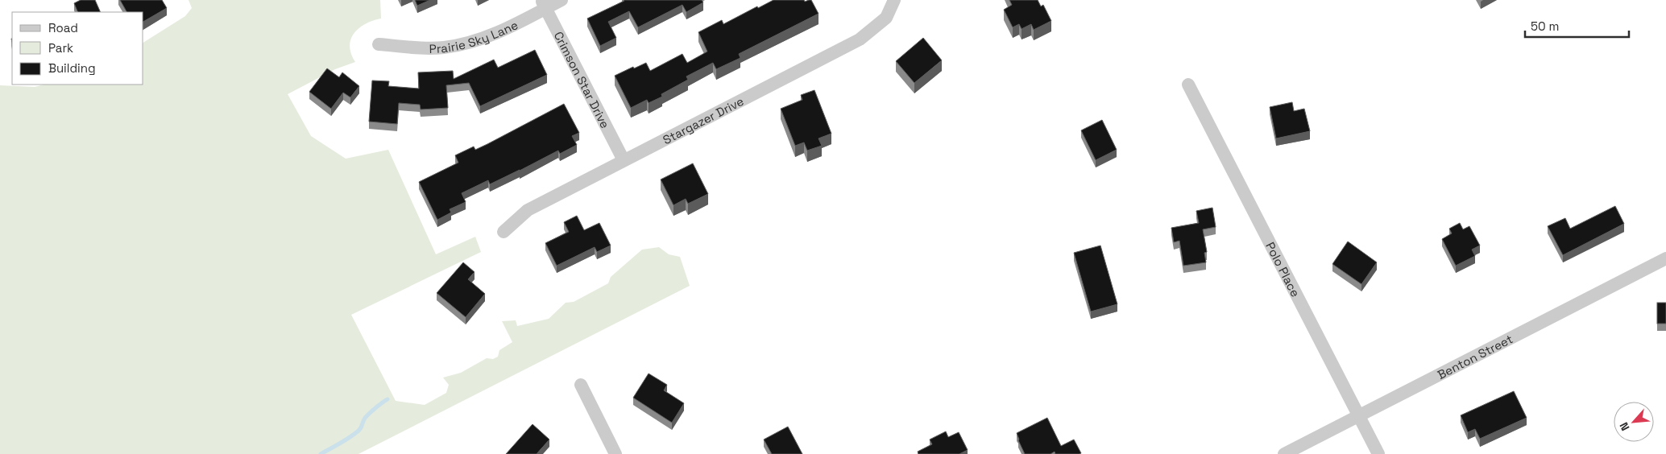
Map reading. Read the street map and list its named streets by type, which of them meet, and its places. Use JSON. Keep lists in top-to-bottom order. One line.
{"streets":{"street":["Prairie Sky Lane","Crimson Star Drive","Stargazer Drive","Polo Place","Benton Street"]},"crossings":[["Prairie Sky Lane","Crimson Star Drive"],["Crimson Star Drive","Stargazer Drive"],["Polo Place","Benton Street"]],"legend":["Road","Park","Building"],"scale_bar":"50 m","north":"bottom left"}
